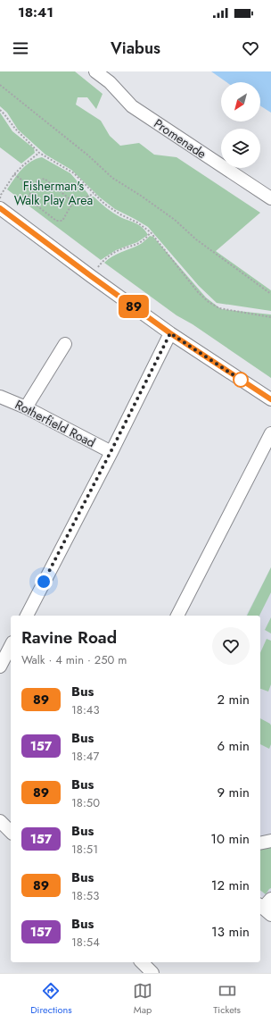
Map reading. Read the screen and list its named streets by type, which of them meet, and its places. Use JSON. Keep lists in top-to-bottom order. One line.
{"streets":{"street":["Promenade","Rotherfield Road"]},"parks":["Fisherman's Walk Play Area"],"lines":["bus line 89"],"north":"bottom left","page":{"status":"18:41","header":"Viabus","on_map":"89","heading":["Ravine Road","Walk · 4 min · 250 m"],"list":[{"mark":"89","name":"Bus","note":"18:43","value":"2 min"},{"mark":"157","name":"Bus","note":"18:47","value":"6 min"},{"mark":"89","name":"Bus","note":"18:50","value":"9 min"},{"mark":"157","name":"Bus","note":"18:51","value":"10 min"},{"mark":"89","name":"Bus","note":"18:53","value":"12 min"},{"mark":"157","name":"Bus","note":"18:54","value":"13 min"}],"tabs":["Directions","Map","Tickets"]}}
